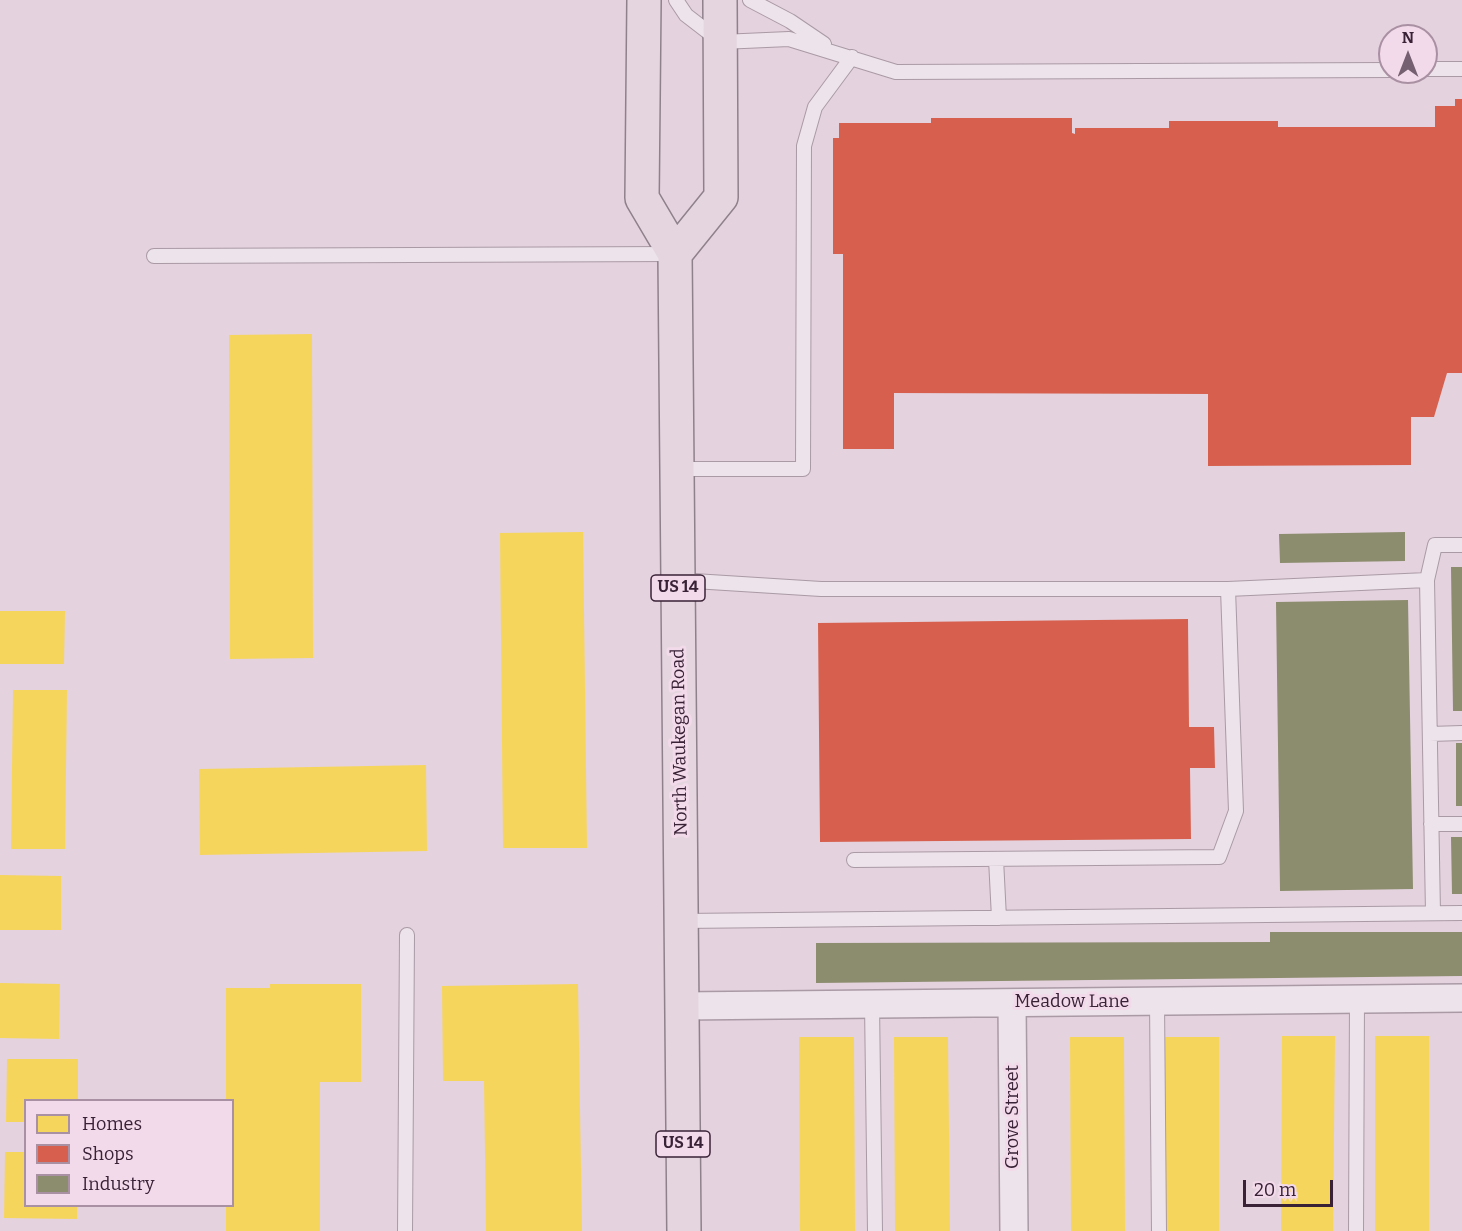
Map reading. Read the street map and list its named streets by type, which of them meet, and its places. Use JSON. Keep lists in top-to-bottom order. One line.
{"streets":{"main road":["US 14","North Waukegan Road"],"street":["Meadow Lane","Grove Street"]},"crossings":[["North Waukegan Road","Meadow Lane"],["Meadow Lane","Grove Street"]],"legend":["Homes","Shops","Industry"],"scale_bar":"20 m","north":"top"}
